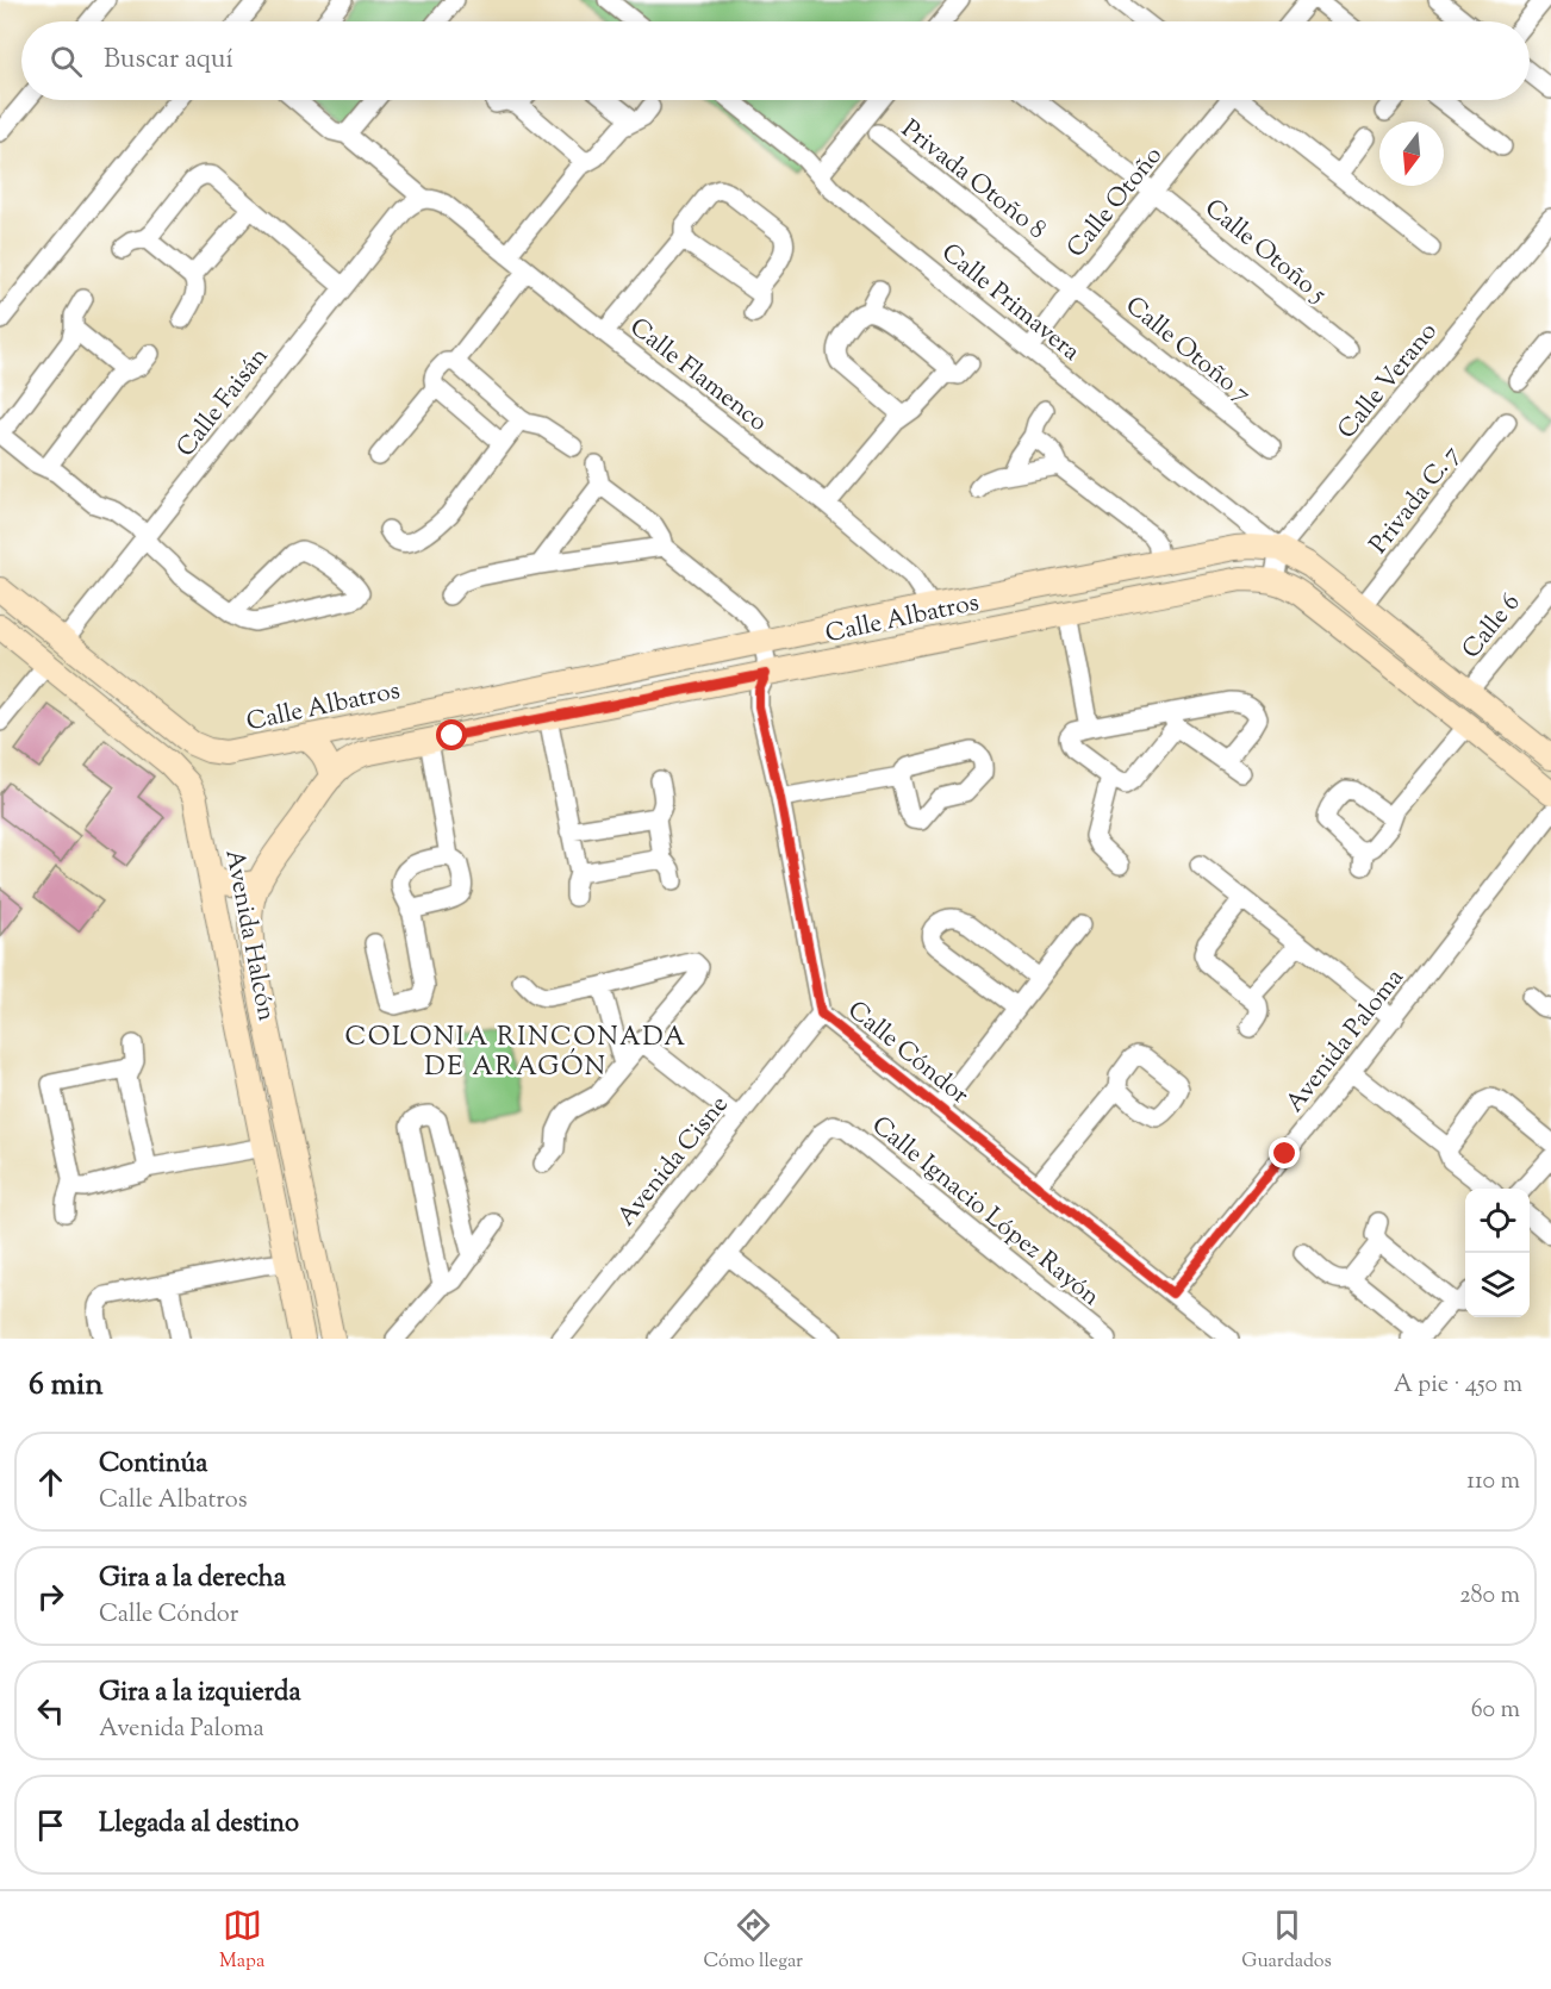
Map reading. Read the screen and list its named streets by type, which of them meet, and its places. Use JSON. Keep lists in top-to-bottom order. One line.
{"streets":{"street":["Privada Otoño 8","Calle Otoño","Calle Otoño 5","Calle Primavera","Calle Otoño 7","Calle Flamenco","Calle Verano","Calle Faisán","Privada C. 7","Calle Albatros","Calle 6","Avenida Halcón","Avenida Paloma","Calle Cóndor","Avenida Cisne","Calle Ignacio López Rayón"]},"crossings":[["Privada Otoño 8","Calle Otoño"],["Privada Otoño 8","Calle Otoño 7"],["Calle Otoño","Calle Otoño 5"],["Calle Otoño","Calle Primavera"],["Calle Otoño","Calle Otoño 7"],["Calle Primavera","Calle Verano"],["Calle Primavera","Calle Albatros"],["Calle Flamenco","Calle Faisán"],["Calle Flamenco","Calle Albatros"],["Calle Verano","Calle Albatros"],["Privada C. 7","Calle Albatros"],["Calle Albatros","Calle 6"],["Calle Albatros","Avenida Halcón"],["Calle Albatros","Calle Cóndor"],["Avenida Paloma","Calle Cóndor"],["Calle Cóndor","Avenida Cisne"]],"districts":["COLONIA RINCONADA DE ARAGÓN"],"north":"bottom","page":{"search":"Buscar aquí","heading":["6 min","A pie · 450 m"],"list":[["Continúa","Calle Albatros","110 m"],["Gira a la derecha","Calle Cóndor","280 m"],["Gira a la izquierda","Avenida Paloma","60 m"],"Llegada al destino"],"nav":["Mapa","Cómo llegar","Guardados"]}}
